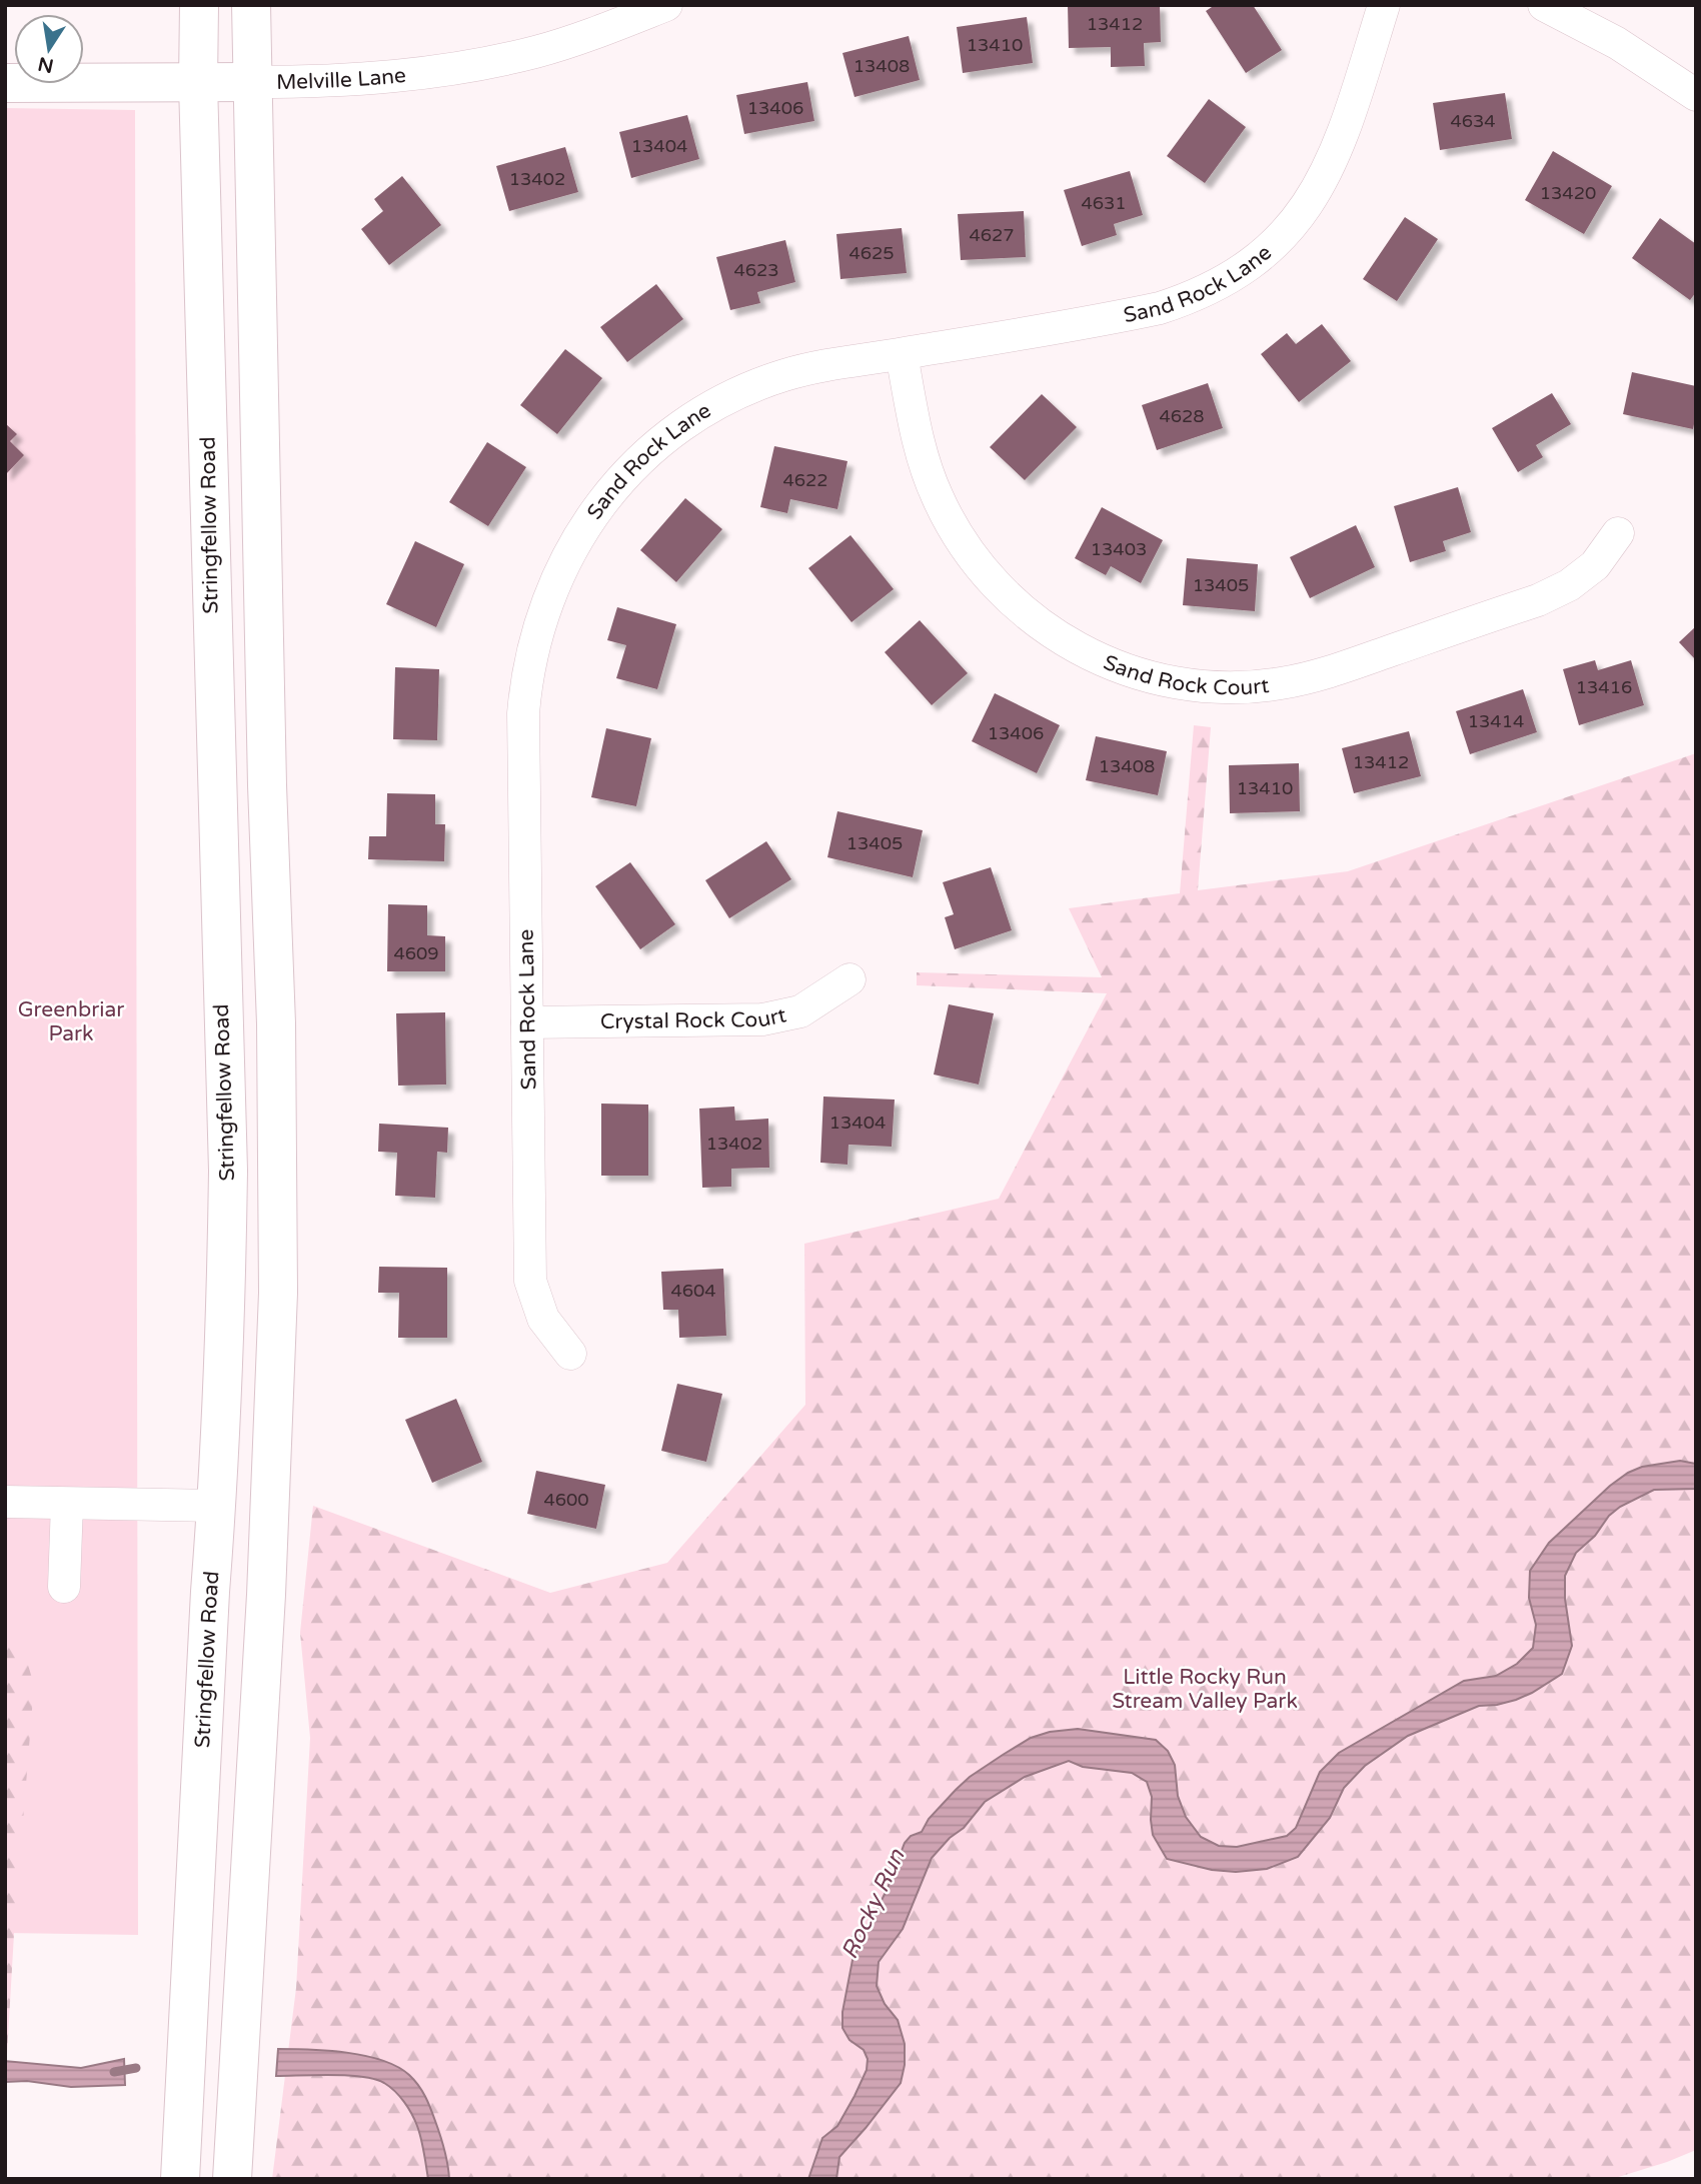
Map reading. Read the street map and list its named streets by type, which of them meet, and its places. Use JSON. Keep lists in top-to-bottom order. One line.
{"streets":{"main road":["Melville Lane","Stringfellow Road"],"street":["Sand Rock Lane","Sand Rock Court","Crystal Rock Court"]},"crossings":[["Melville Lane","Stringfellow Road"],["Sand Rock Lane","Sand Rock Court"],["Sand Rock Lane","Crystal Rock Court"]],"water":["Rocky Run"],"parks":["Greenbriar Park","Little Rocky Run Stream Valley Park"],"house_numbers":["13412","13410","13408","13406","4634","13404","13402","13420","4631","4627","4625","4623","4628","4622","13403","13405","13416","13414","13406","13412","13408","13410","13405","4609","13404","13402","4604","4600"],"north":"bottom"}
